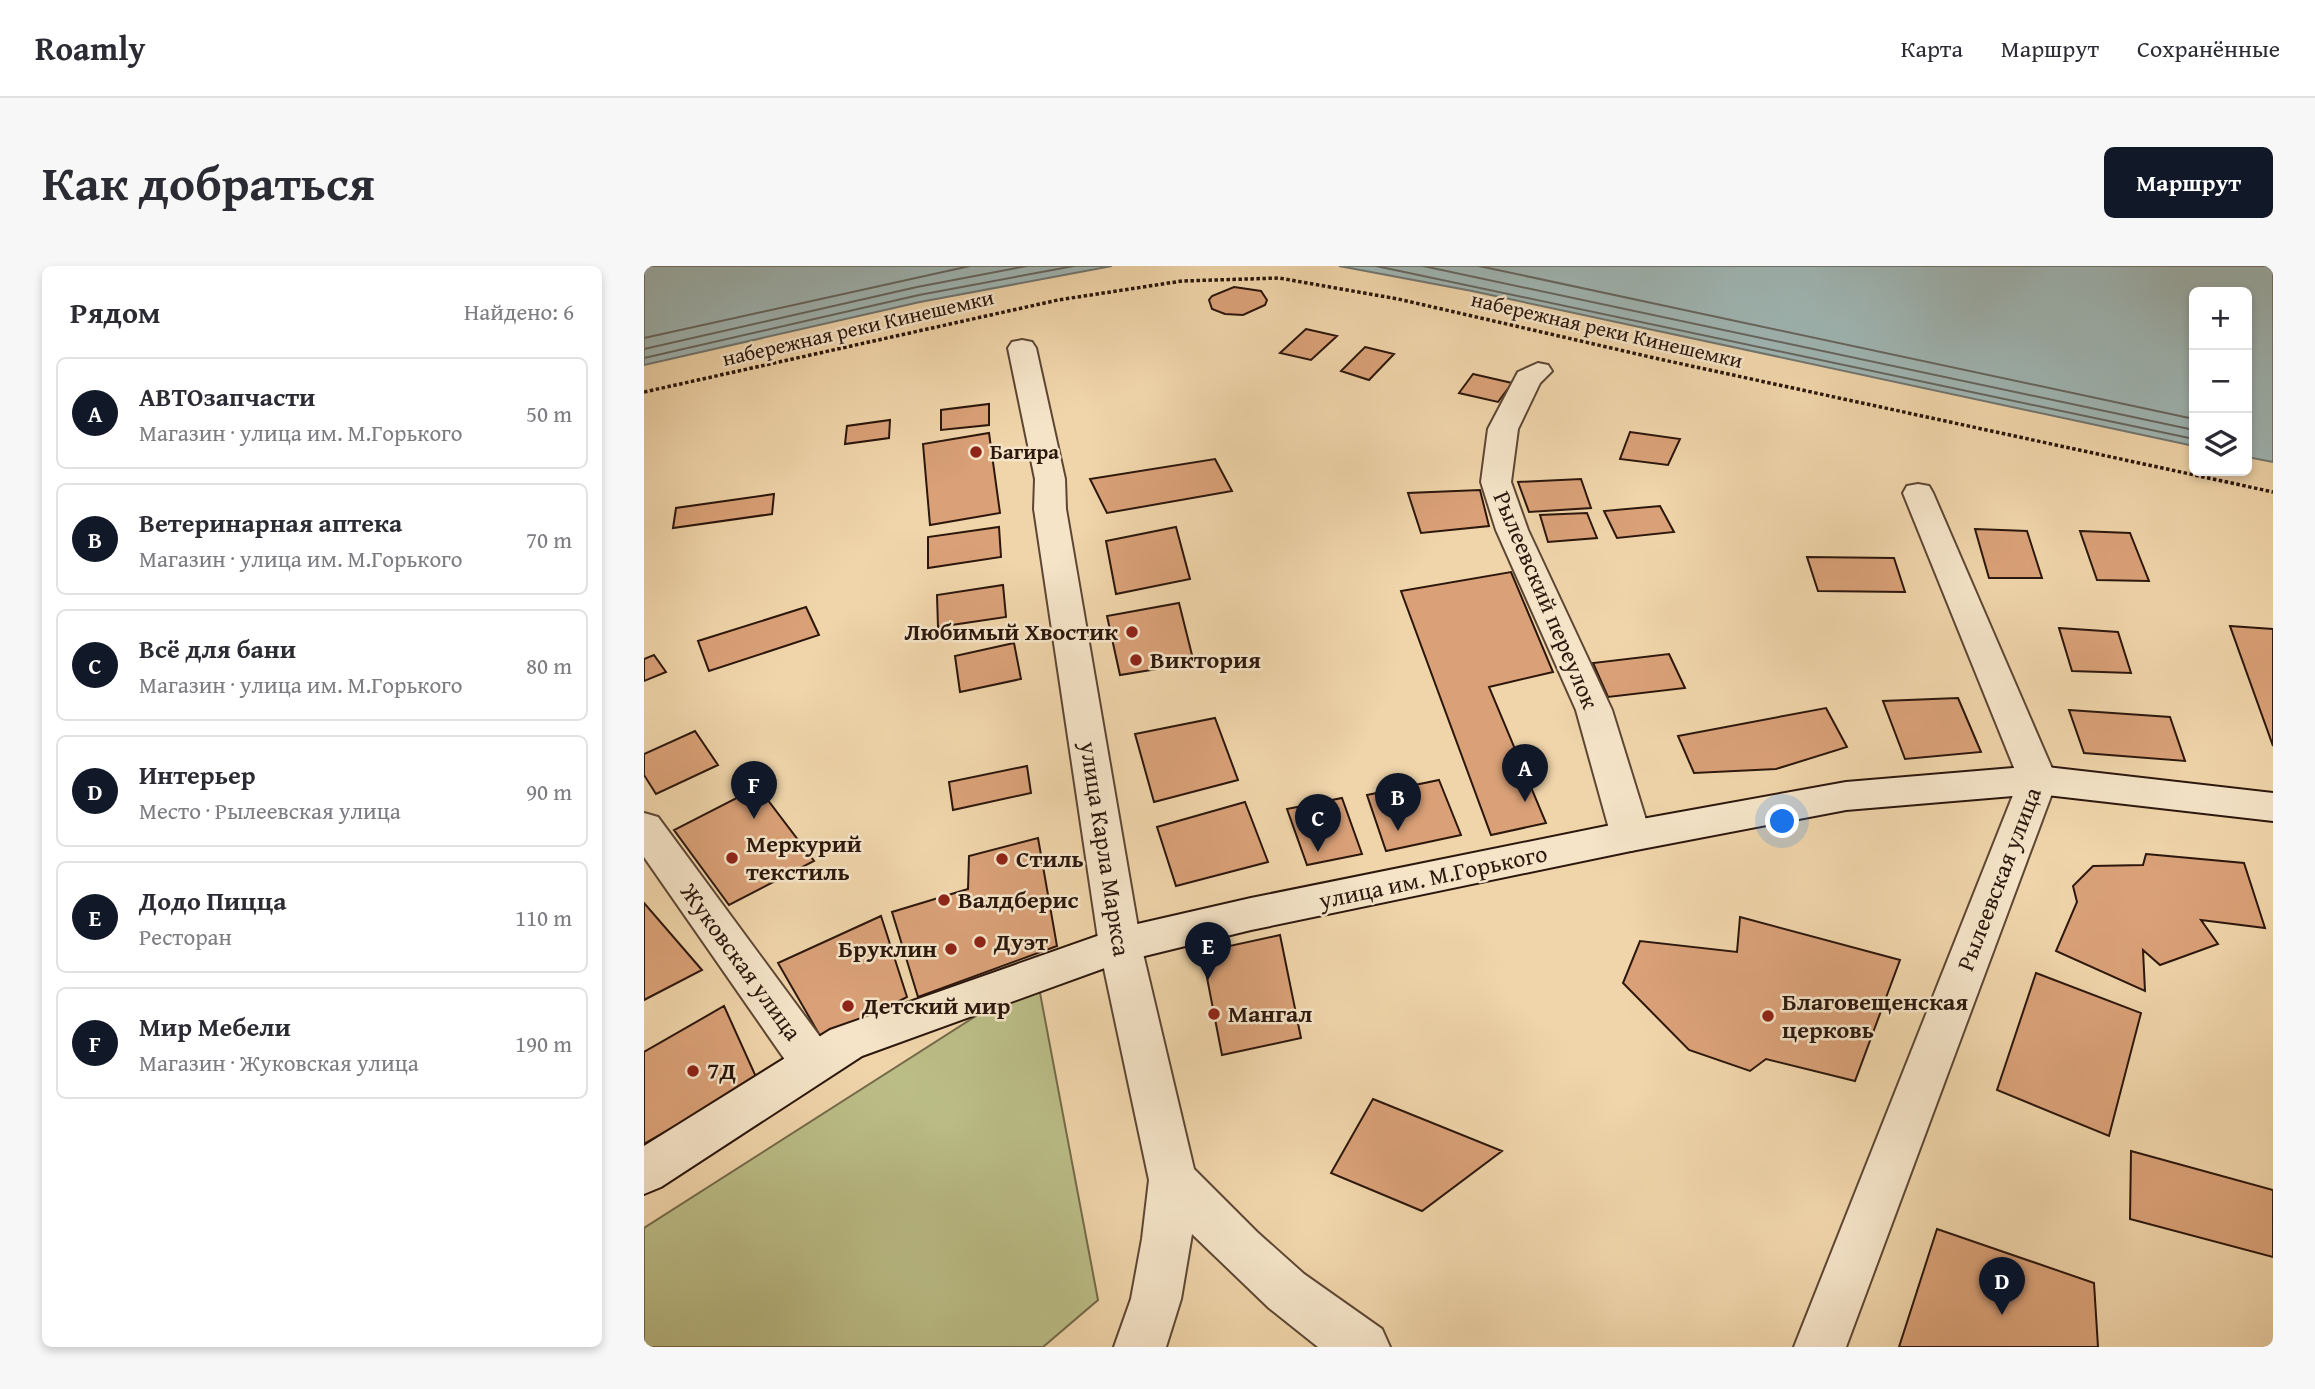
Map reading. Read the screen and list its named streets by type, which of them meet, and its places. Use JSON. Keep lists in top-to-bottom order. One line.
{"streets":{"street":["Рылеевский переулок","улица Карла Маркса","улица им. М.Горького","Рылеевская улица","Жуковская улица"],"path":["набережная реки Кинешемки"]},"crossings":[["Рылеевский переулок","улица им. М.Горького"],["улица Карла Маркса","улица им. М.Горького"],["улица им. М.Горького","Рылеевская улица"],["улица им. М.Горького","Жуковская улица"]],"places":["Багира","Любимый Хвостик","Виктория","Меркурий текстиль","Стиль","Валдберис","Дуэт","Бруклин","Детский мир","Мангал","Благовещенская церковь","7Д"],"page":{"header":"Roamly","nav":["Карта","Маршрут","Сохранённые"],"title":"Как добраться","buttons":"Маршрут","heading":["Рядом","Найдено: 6"],"map_buttons":["+","−"],"list":[{"mark":"A","name":"АВТОзапчасти","note":"Магазин · улица им. М.Горького","value":"50 m"},{"mark":"B","name":"Ветеринарная аптека","note":"Магазин · улица им. М.Горького","value":"70 m"},{"mark":"C","name":"Всё для бани","note":"Магазин · улица им. М.Горького","value":"80 m"},{"mark":"D","name":"Интерьер","note":"Место · Рылеевская улица","value":"90 m"},{"mark":"E","name":"Додо Пицца","note":"Ресторан","value":"110 m"},{"mark":"F","name":"Мир Мебели","note":"Магазин · Жуковская улица","value":"190 m"}],"pins":["A","F","B","C","E","D"]}}
